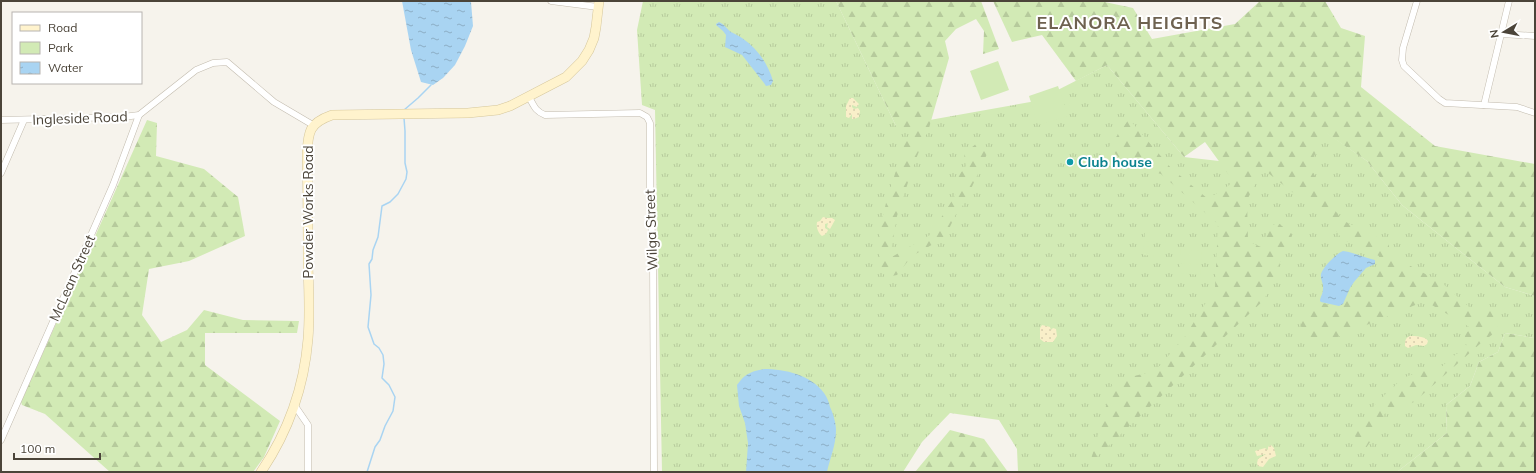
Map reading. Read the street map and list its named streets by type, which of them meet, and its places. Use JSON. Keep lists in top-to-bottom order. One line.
{"streets":{"main road":["Powder Works Road"],"street":["Ingleside Road","Wilga Street","McLean Street"]},"crossings":[["Ingleside Road","Powder Works Road"],["Ingleside Road","McLean Street"],["Powder Works Road","Wilga Street"]],"districts":["ELANORA HEIGHTS"],"places":["Club house"],"legend":["Road","Park","Water"],"scale_bar":"100 m","north":"left"}
